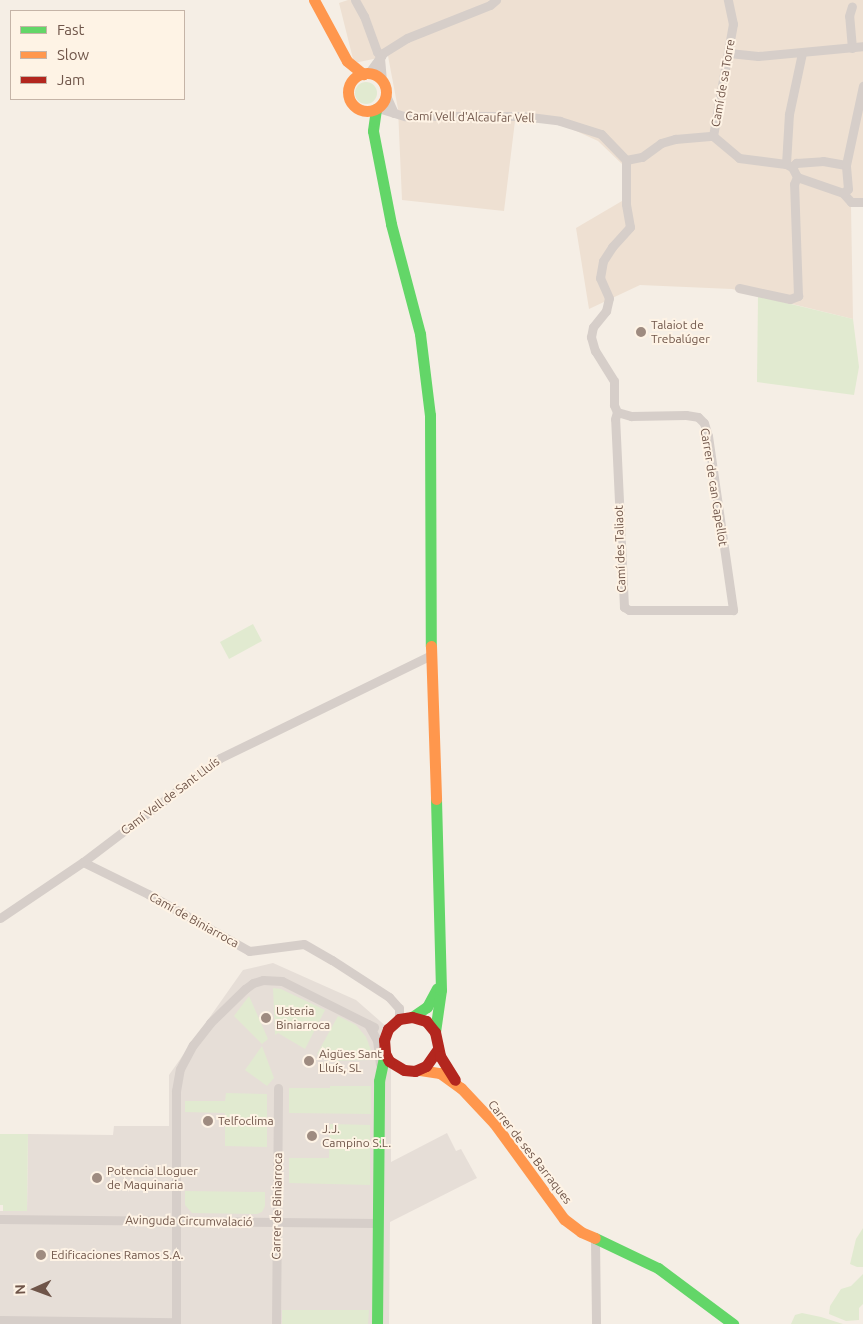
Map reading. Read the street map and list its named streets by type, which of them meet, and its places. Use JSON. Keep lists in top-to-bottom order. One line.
{"streets":{"main road":["Carrer de ses Barraques"],"street":["Camí de sa Torre","Camí Vell d'Alcaufar Vell","Carrer de can Capellot","Camí des Taliaot","Camí Vell de Sant Lluís","Camí de Biniarroca","Carrer de Biniarroca","Avinguda Circumvalació"]},"crossings":[["Carrer de can Capellot","Camí des Taliaot"],["Camí Vell de Sant Lluís","Camí de Biniarroca"],["Carrer de Biniarroca","Avinguda Circumvalació"]],"places":["Talaiot de Trebalúger","Usteria Biniarroca","Aigües Sant Lluís, SL","Telfoclima","J.J. Campino S.L.","Potencia Lloguer de Maquinaria","Edificaciones Ramos S.A."],"legend":["Fast","Slow","Jam"],"north":"left"}
